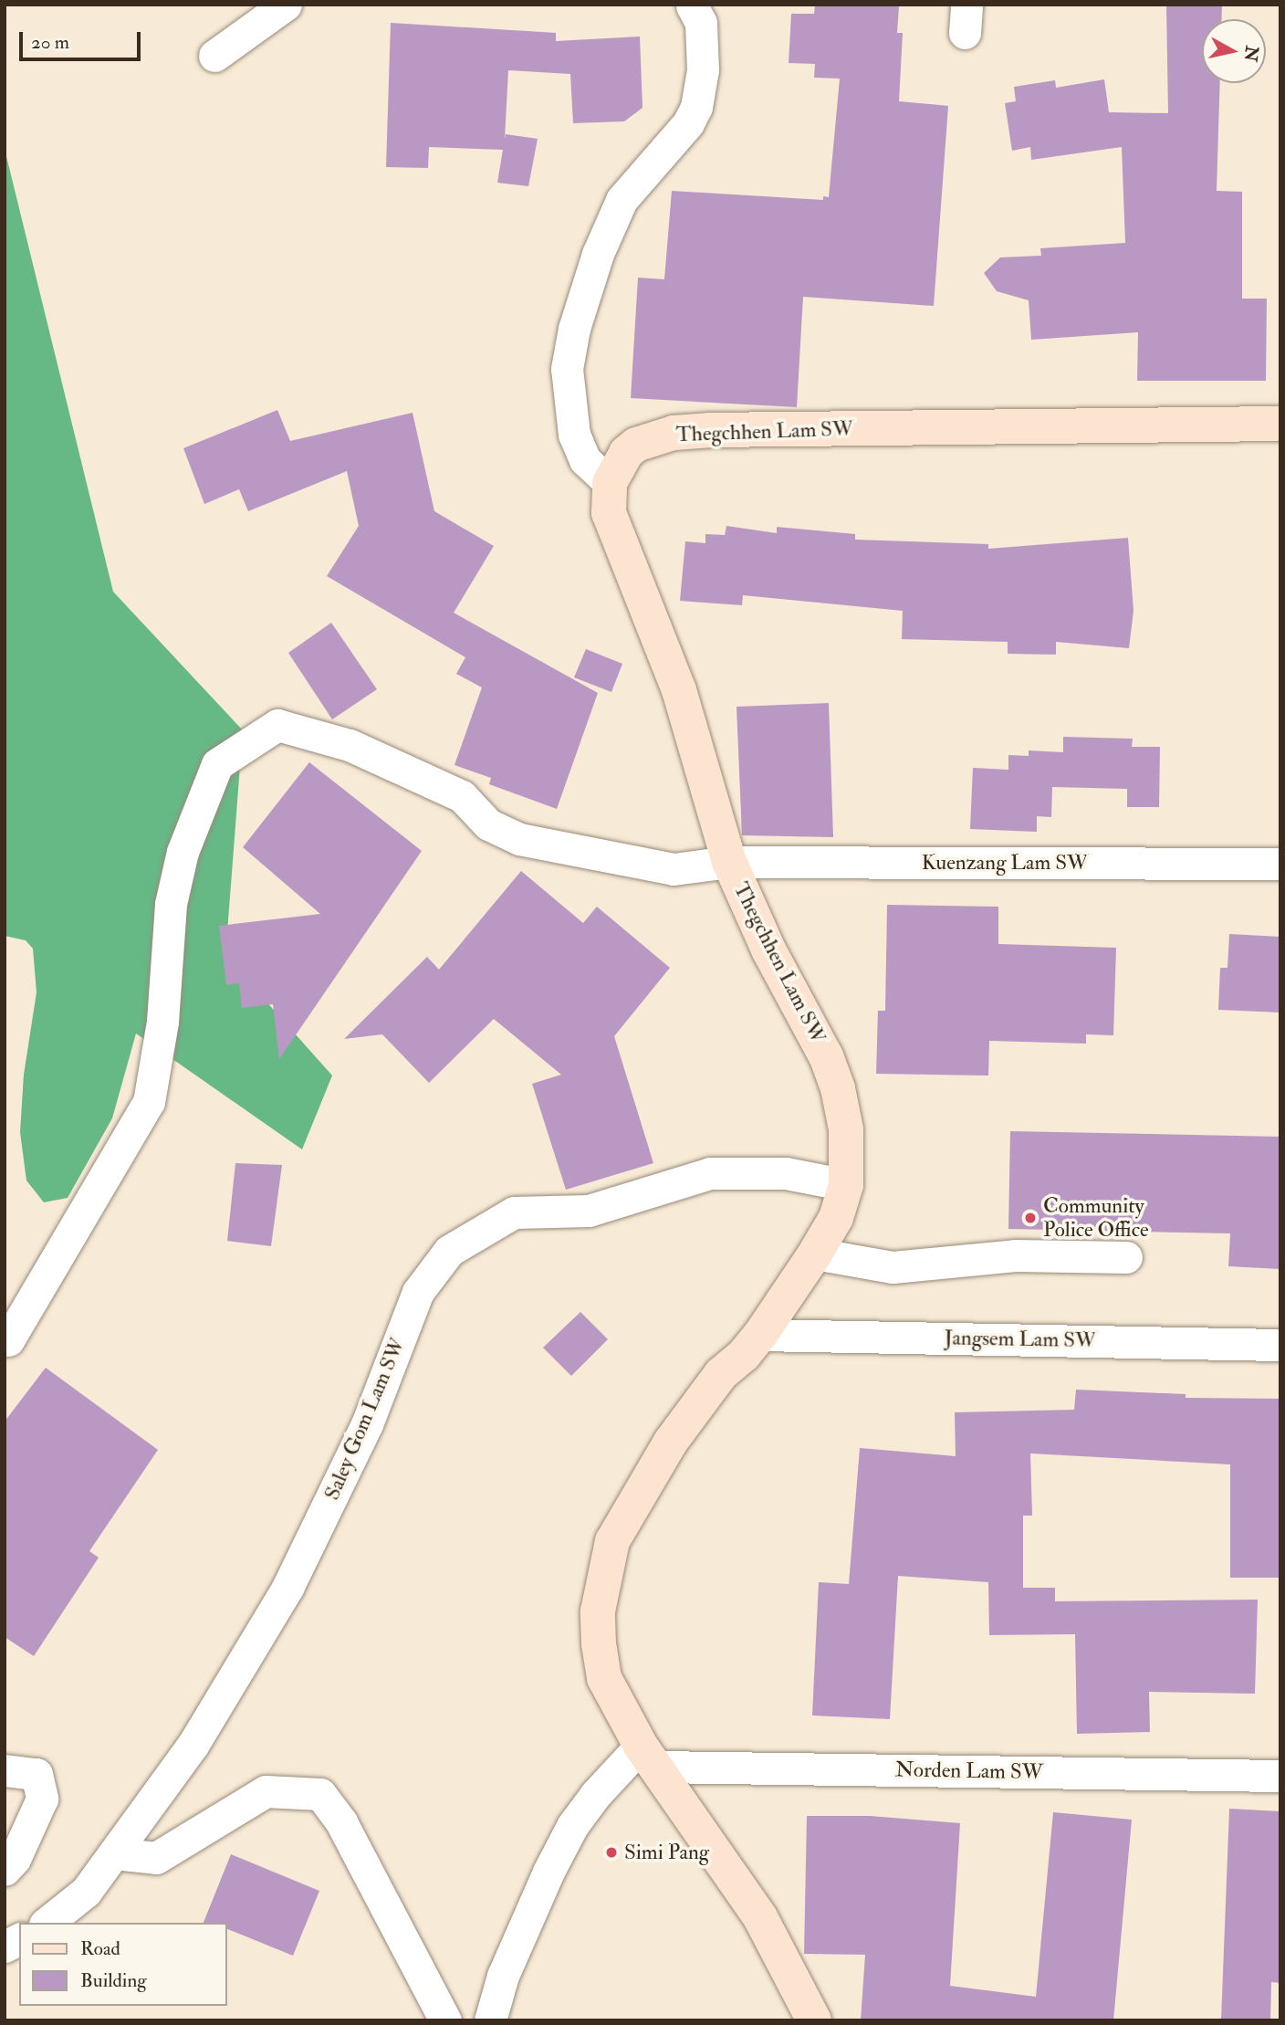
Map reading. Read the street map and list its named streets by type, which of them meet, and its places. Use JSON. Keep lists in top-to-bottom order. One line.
{"streets":{"main road":["Thegchhen Lam SW"],"street":["Kuenzang Lam SW","Jangsem Lam SW","Saley Gom Lam SW","Norden Lam SW"]},"crossings":[["Thegchhen Lam SW","Kuenzang Lam SW"],["Thegchhen Lam SW","Jangsem Lam SW"],["Thegchhen Lam SW","Saley Gom Lam SW"],["Thegchhen Lam SW","Norden Lam SW"]],"places":["Community Police Office","Simi Pang"],"legend":["Road","Building"],"scale_bar":"20 m","north":"right"}
